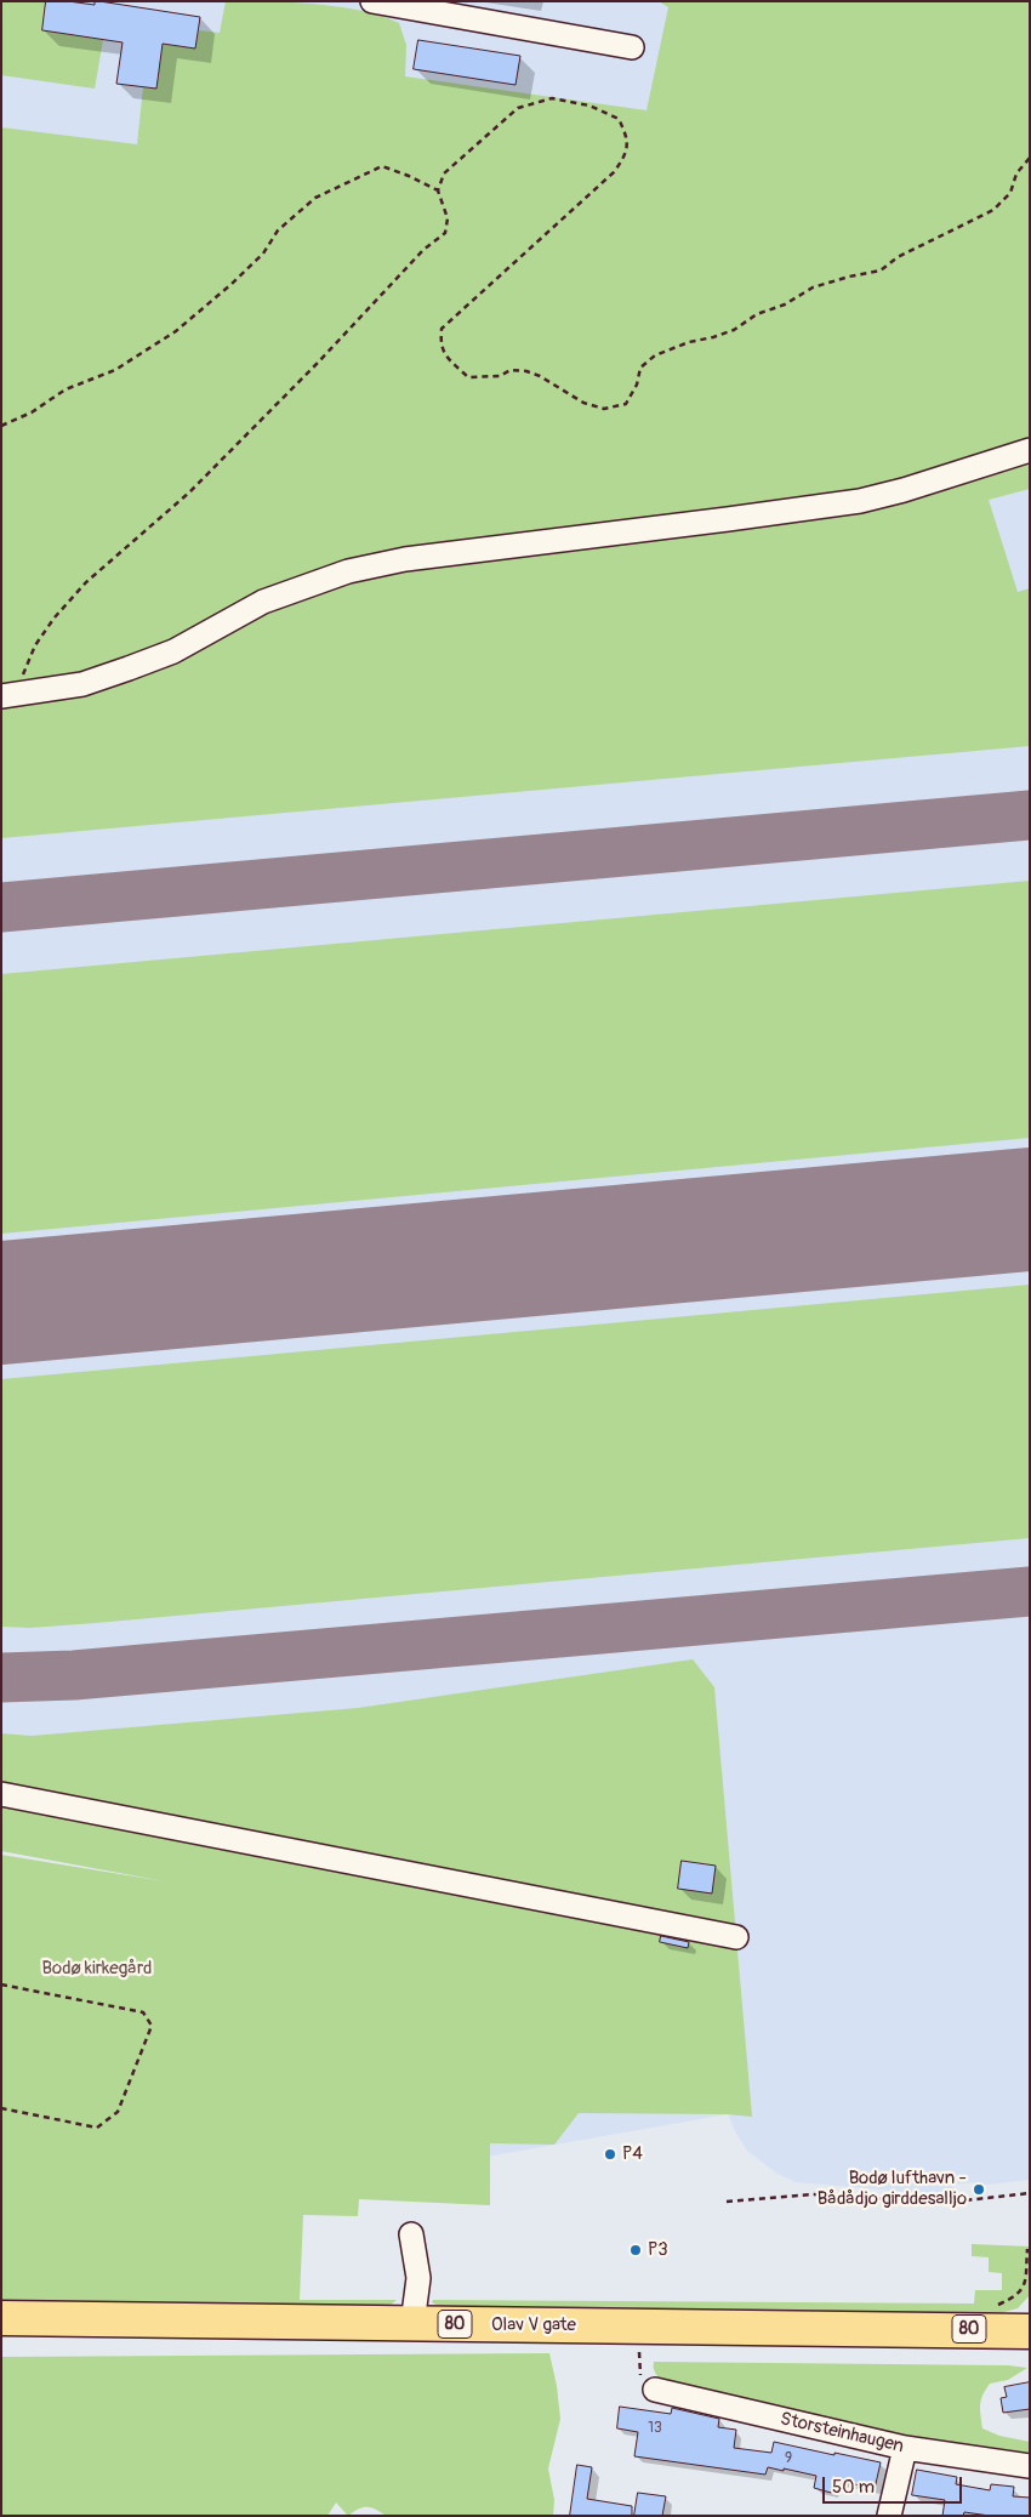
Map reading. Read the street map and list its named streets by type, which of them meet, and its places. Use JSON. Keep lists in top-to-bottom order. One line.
{"streets":{"highway":["80","Olav V gate"],"street":["Storsteinhaugen"]},"parks":["Bodø kirkegård"],"places":["P4","Bodø lufthavn - Bådådjo girddesalljo","P3"],"house_numbers":["13","9"],"scale_bar":"50 m"}
